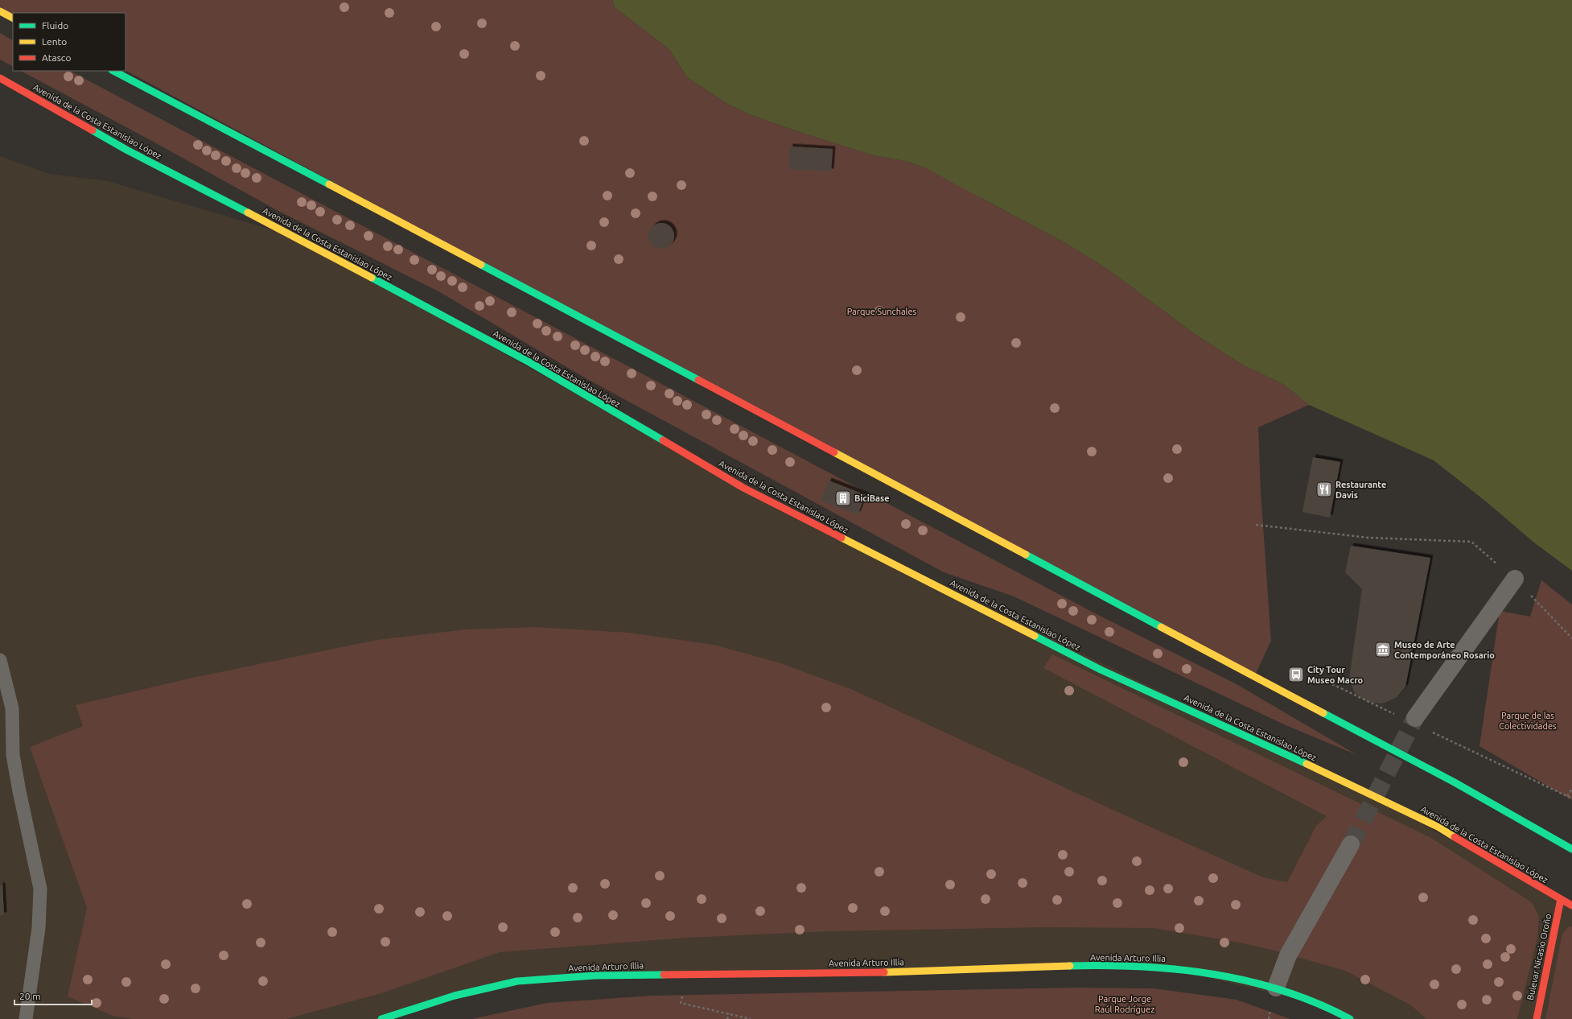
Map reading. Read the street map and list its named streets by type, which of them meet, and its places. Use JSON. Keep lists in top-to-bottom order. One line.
{"streets":{"main road":["Avenida de la Costa Estanislao López","Bulevar Nicasio Oroño","Avenida Arturo Illia"]},"crossings":[["Avenida de la Costa Estanislao López","Bulevar Nicasio Oroño"]],"parks":["Parque Sunchales","Parque de las Colectividades","Parque Jorge Raúl Rodríguez"],"places":{"restaurant":["Restaurante Davis"],"building":["BiciBase"],"museum":["Museo de Arte Contemporáneo Rosario"],"bus stop":["City Tour Museo Macro"]},"legend":["Fluido","Lento","Atasco"],"scale_bar":"20 m"}
